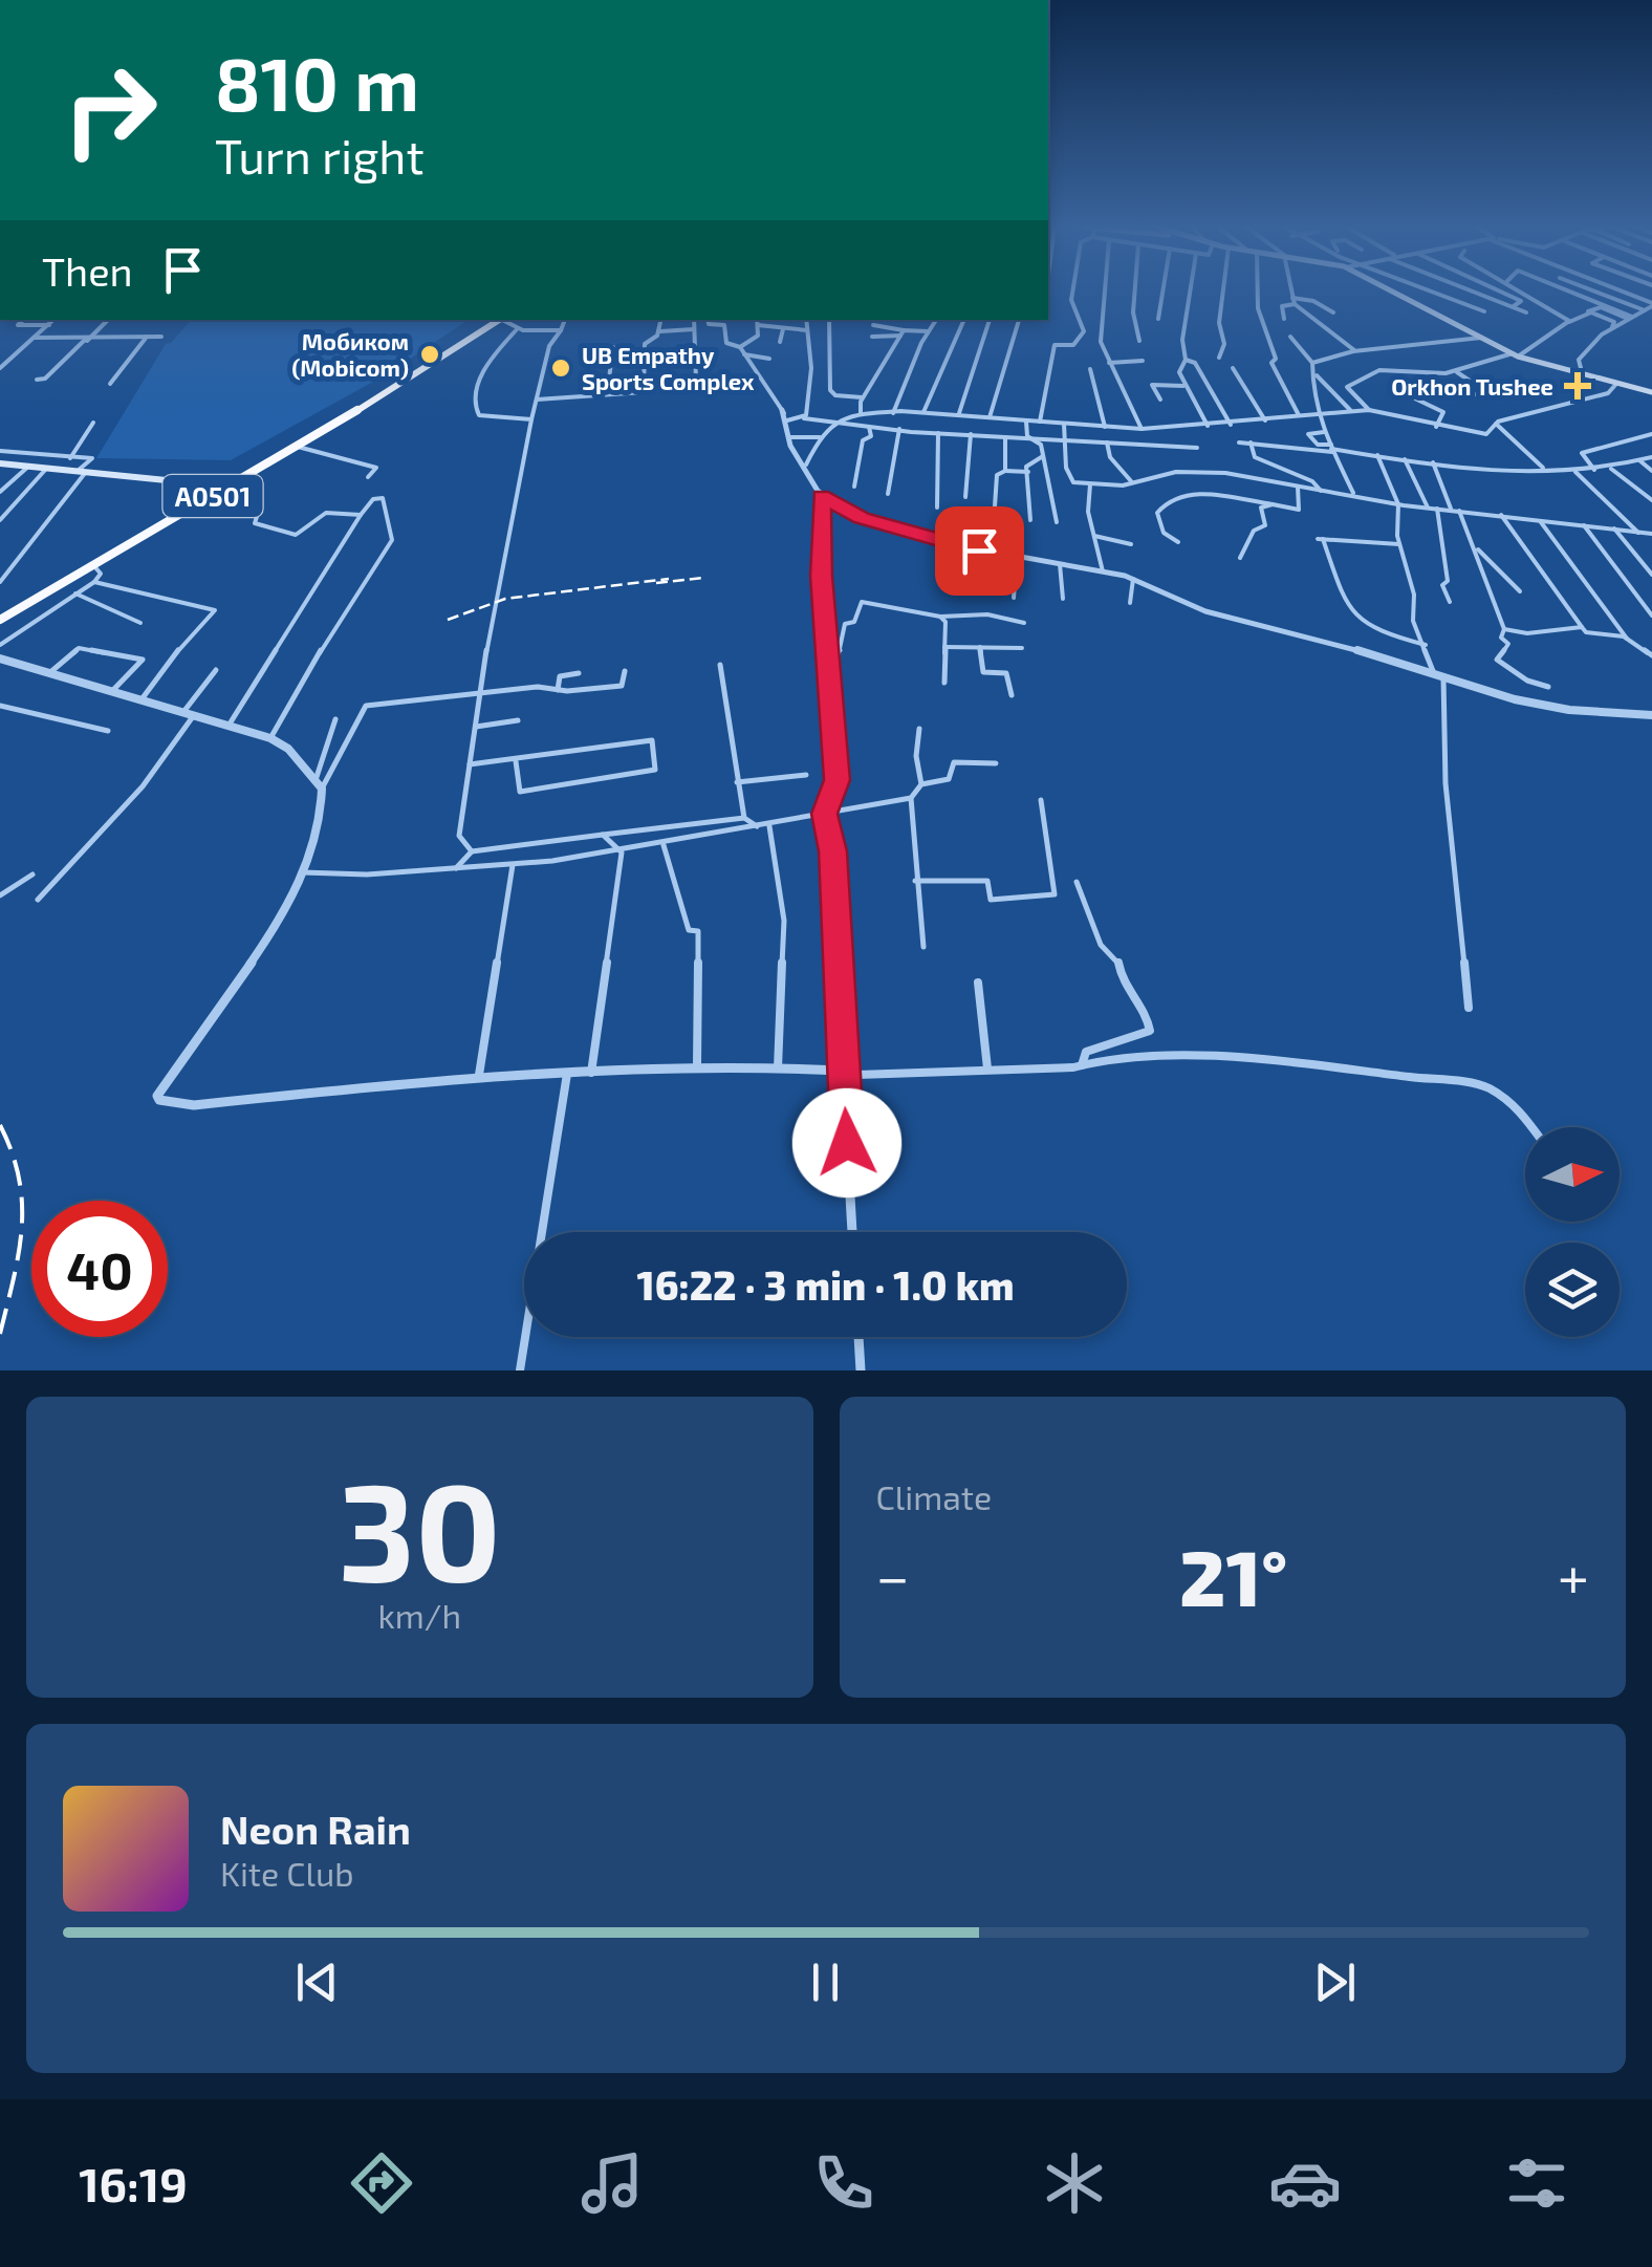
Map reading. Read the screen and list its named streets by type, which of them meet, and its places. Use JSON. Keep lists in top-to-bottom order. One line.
{"streets":{"highway":["A0501"]},"places":{"other":["Мобиком (Mobicom)","UB Empathy Sports Complex"],"health":["Orkhon Tushee"]},"north":"right","page":{"turn":["810 m","Turn right"],"then":"Then","limit":"40","trip":"16:22 · 3 min · 1.0 km","tile":[["30","km/h"],"Climate"],"heat":["−","21°","+"],"song":["Neon Rain","Kite Club"],"tabs":"16:19"}}
